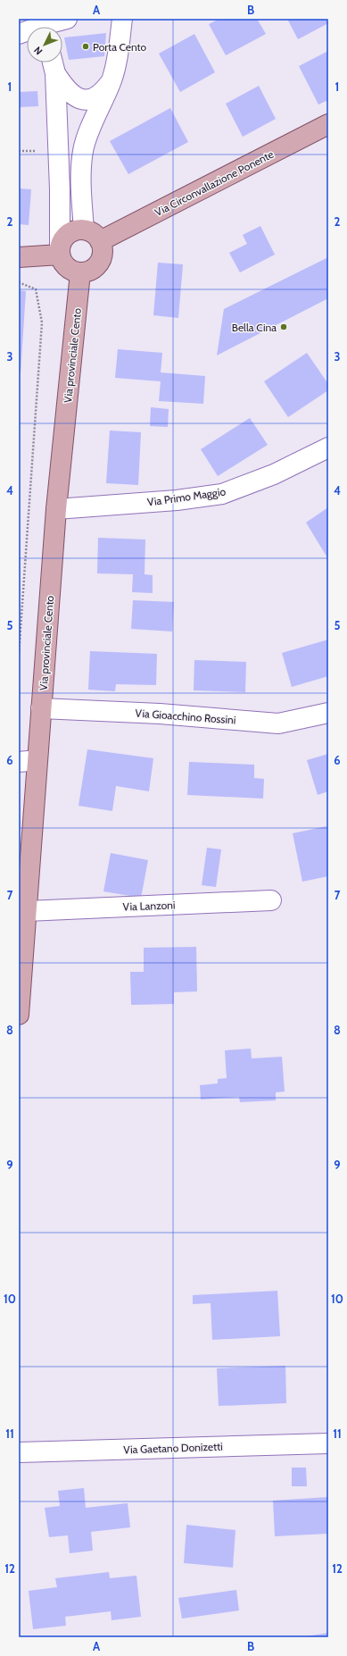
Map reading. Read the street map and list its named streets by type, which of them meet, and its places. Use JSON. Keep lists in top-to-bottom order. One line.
{"streets":{"main road":["Via Circonvallazione Ponente","Via provinciale Cento"],"street":["Via Primo Maggio","Via Gioacchino Rossini","Via Lanzoni","Via Gaetano Donizetti"]},"crossings":[["Via Circonvallazione Ponente","Via provinciale Cento"],["Via provinciale Cento","Via Primo Maggio"],["Via provinciale Cento","Via Gioacchino Rossini"],["Via provinciale Cento","Via Lanzoni"]],"places":["Porta Cento","Bella Cina"],"north":"bottom left","grid":{"columns":["A","B"],"rows":["1","2","3","4","5","6","7","8","9","10","11","12"]}}
